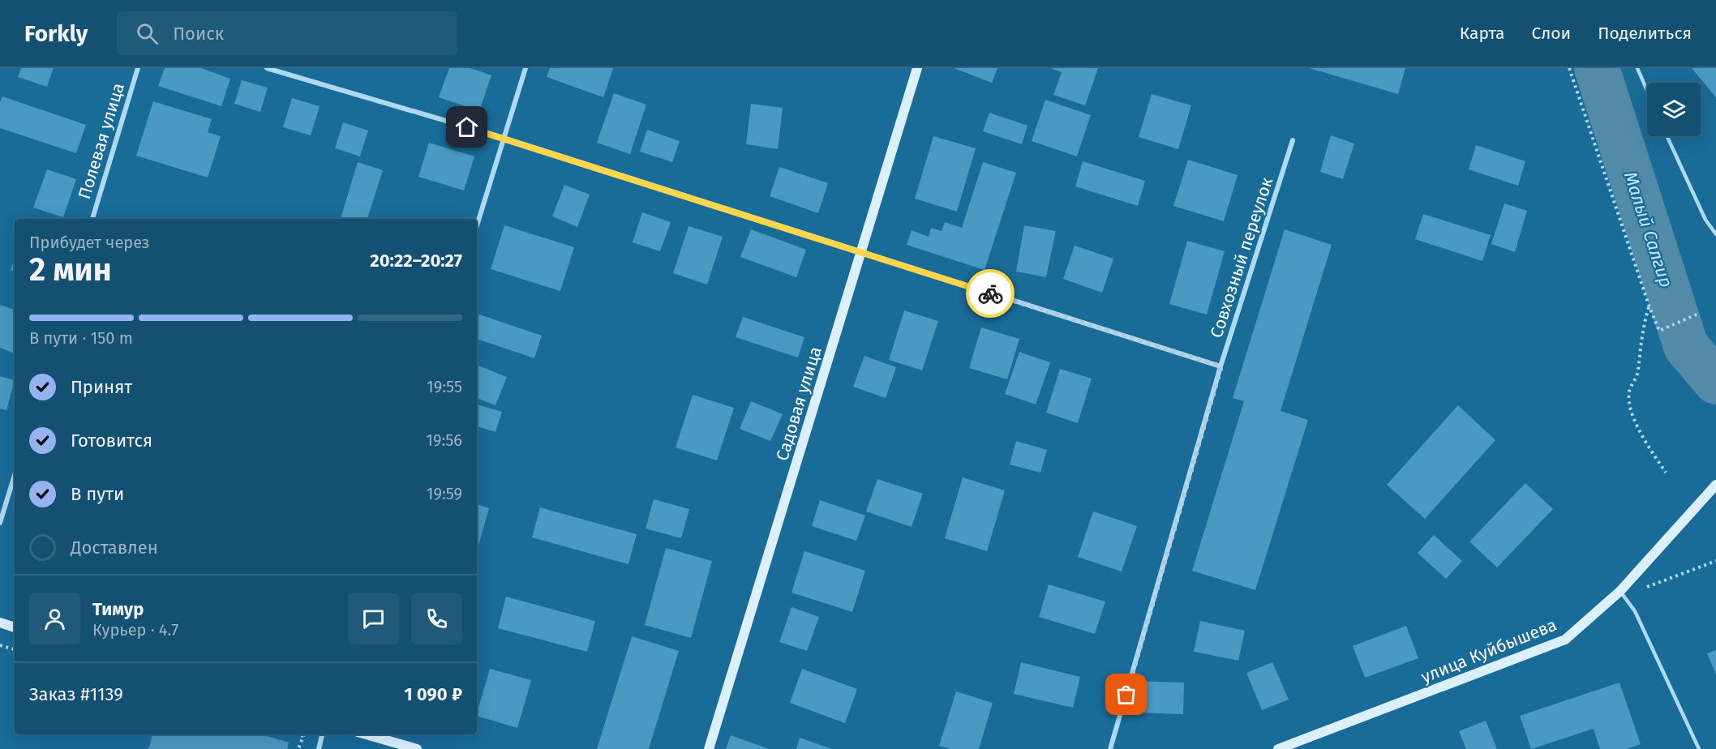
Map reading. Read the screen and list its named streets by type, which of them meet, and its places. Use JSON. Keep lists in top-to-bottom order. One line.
{"streets":{"main road":["Садовая улица","улица Куйбышева"],"street":["Полевая улица","Совхозный переулок"]},"water":["Малый Салгир"],"page":{"header":"Forkly","search":"Поиск","nav":["Карта","Слои","Поделиться"],"heading":["2 мин","Прибудет через","20:22–20:27"],"panel":["Тимур","Курьер · 4.7","Заказ #1139","1 090 ₽"],"bar":"В пути · 150 m","list":[["Принят","19:55"],["Готовится","19:56"],["В пути","19:59"],"Доставлен"]}}
